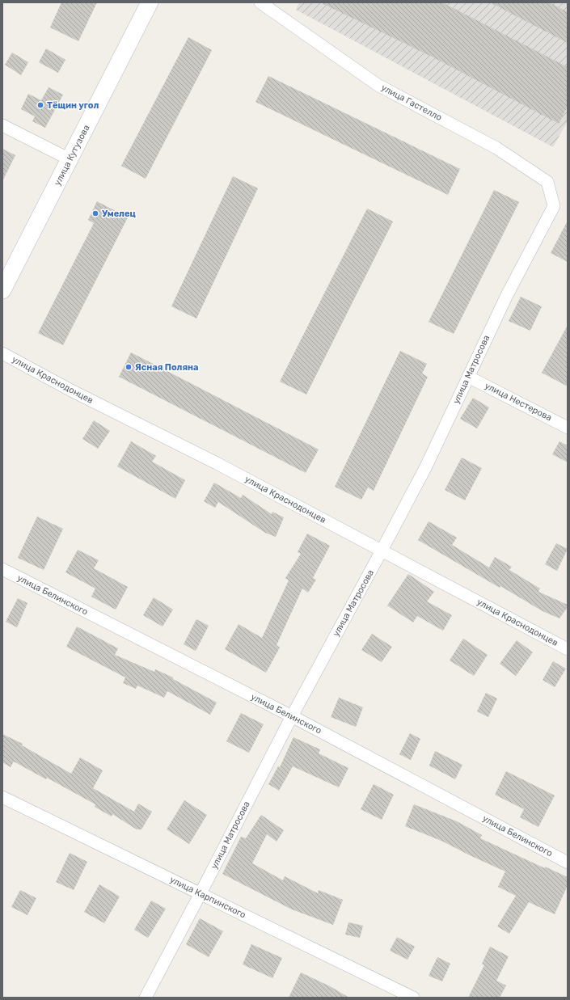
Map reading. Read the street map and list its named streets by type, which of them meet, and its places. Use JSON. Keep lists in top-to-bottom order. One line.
{"streets":{"main road":["улица Кутузова"],"street":["улица Гастелло","улица Матросова","улица Краснодонцев","улица Нестерова","улица Белинского","улица Карпинского"]},"crossings":[["улица Гастелло","улица Матросова"],["улица Матросова","улица Краснодонцев"],["улица Матросова","улица Нестерова"],["улица Матросова","улица Белинского"],["улица Матросова","улица Карпинского"]],"places":["Тёщин угол","Умелец","Ясная Поляна"]}
